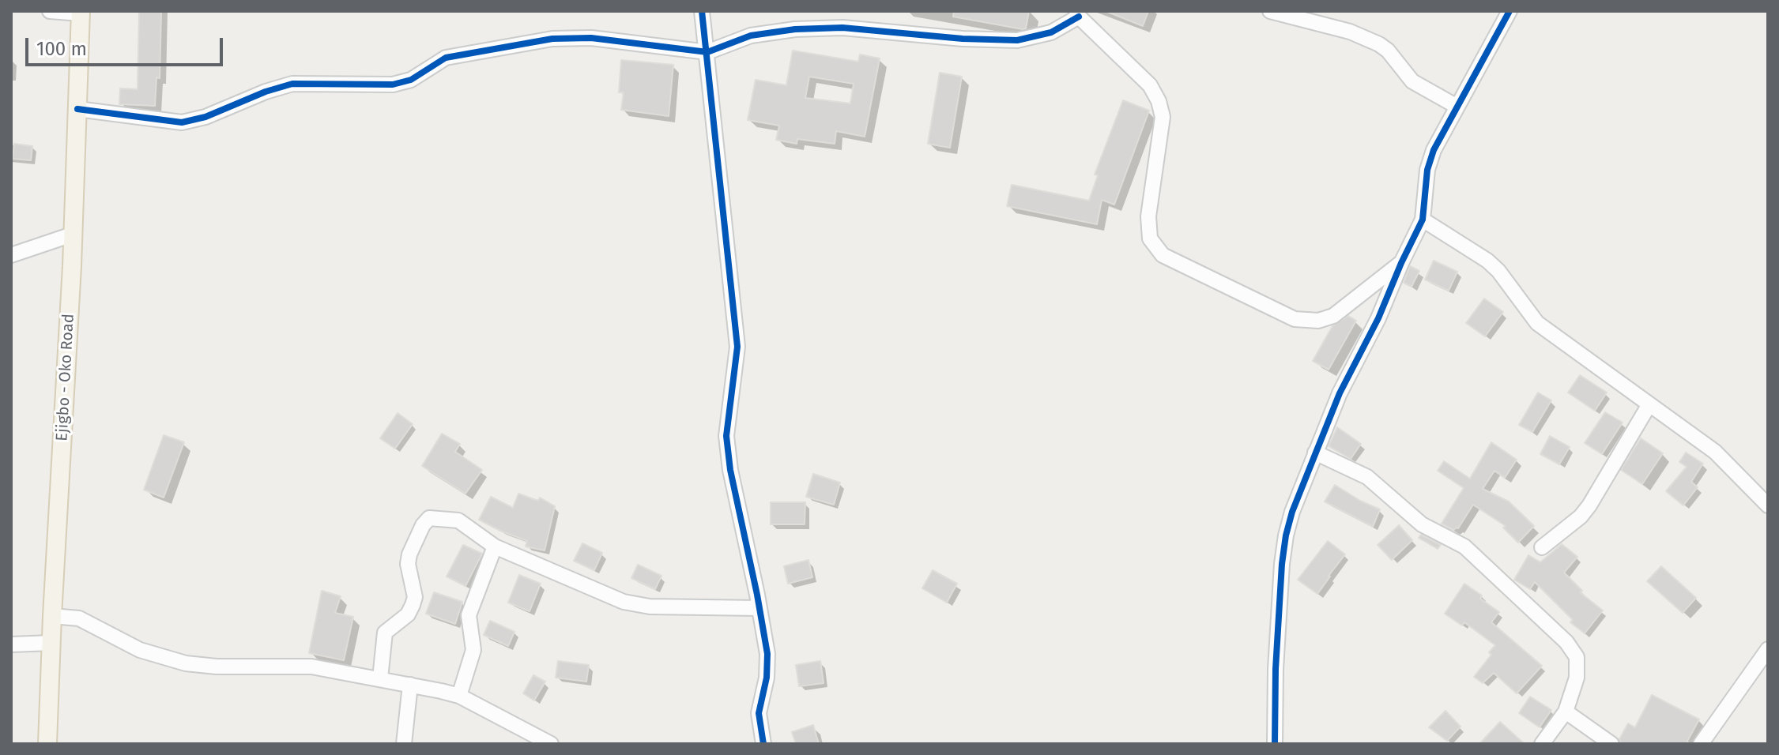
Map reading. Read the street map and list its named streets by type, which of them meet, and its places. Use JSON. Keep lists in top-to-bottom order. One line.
{"streets":{"main road":["Ejigbo - Oko Road"]},"scale_bar":"100 m"}
